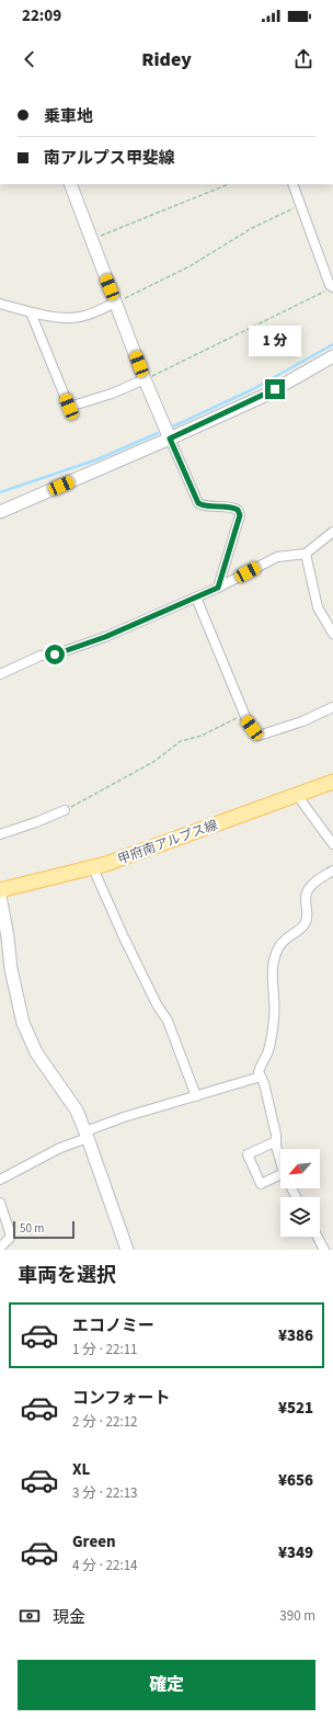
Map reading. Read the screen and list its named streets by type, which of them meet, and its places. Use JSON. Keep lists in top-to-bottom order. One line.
{"streets":{"main road":["甲府南アルプス線"]},"scale_bar":"50 m","north":"bottom left","page":{"status":"22:09","header":"Ridey","banner":["乗車地","南アルプス甲斐線"],"bubble":"1 分","scale":"50 m","heading":"車両を選択","list":[{"name":"エコノミー","note":"1 分 · 22:11","value":"¥386"},{"name":"コンフォート","note":"2 分 · 22:12","value":"¥521"},{"name":"XL","note":"3 分 · 22:13","value":"¥656"},{"name":"Green","note":"4 分 · 22:14","value":"¥349"}],"pay":["現金","390 m"],"buttons":"確定"}}
